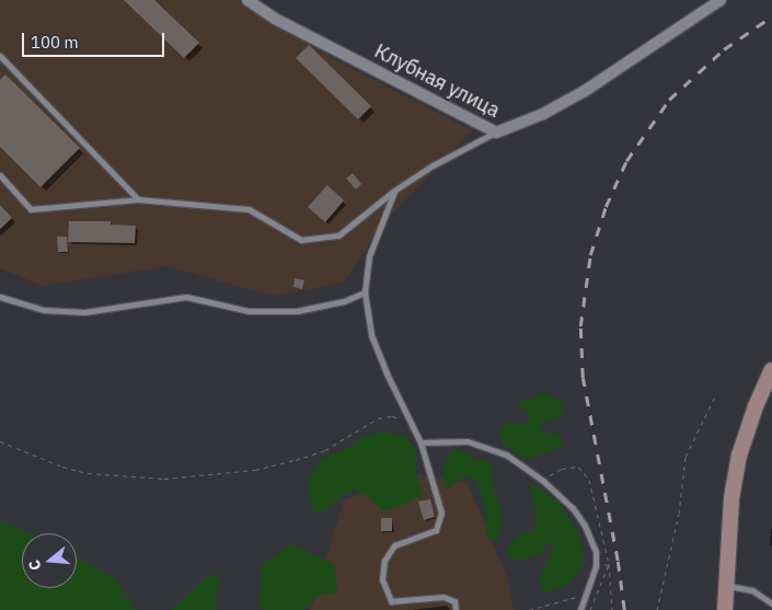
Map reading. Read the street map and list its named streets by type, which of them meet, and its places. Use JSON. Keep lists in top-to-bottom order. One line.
{"streets":{"street":["Клубная улица"]},"scale_bar":"100 m","north":"left"}
